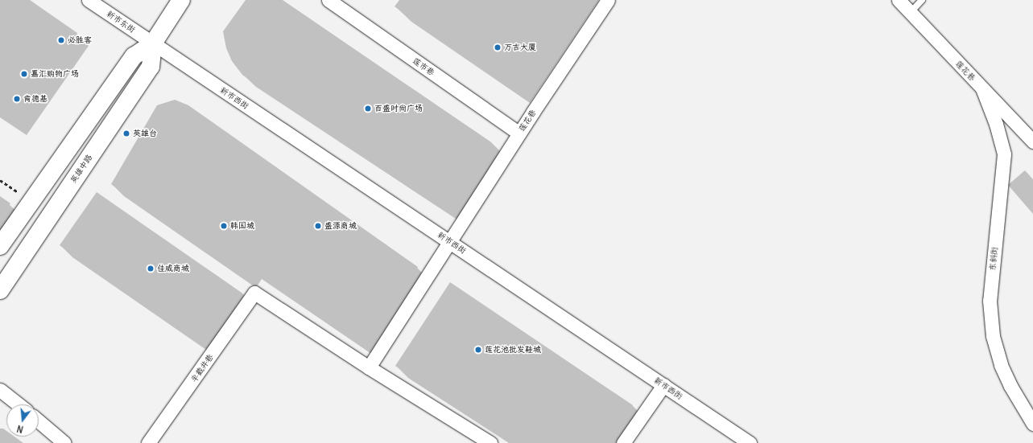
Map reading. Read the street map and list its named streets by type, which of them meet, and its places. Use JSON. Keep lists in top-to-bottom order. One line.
{"streets":{"main road":["英雄中路"],"street":["新市东街","莲市巷","莲花巷","新市西街","东斜街","半截井巷"]},"crossings":[["新市东街","新市西街"],["新市东街","英雄中路"],["莲市巷","莲花巷"],["莲花巷","新市西街"],["莲花巷","东斜街"],["莲花巷","半截井巷"],["新市西街","英雄中路"]],"places":["必胜客","万吉大厦","嘉汇购物广场","肯德基","百盛时尚广场","英雄台","韩国城","盛源商城","佳威商城","莲花池批发鞋城"],"north":"bottom"}
